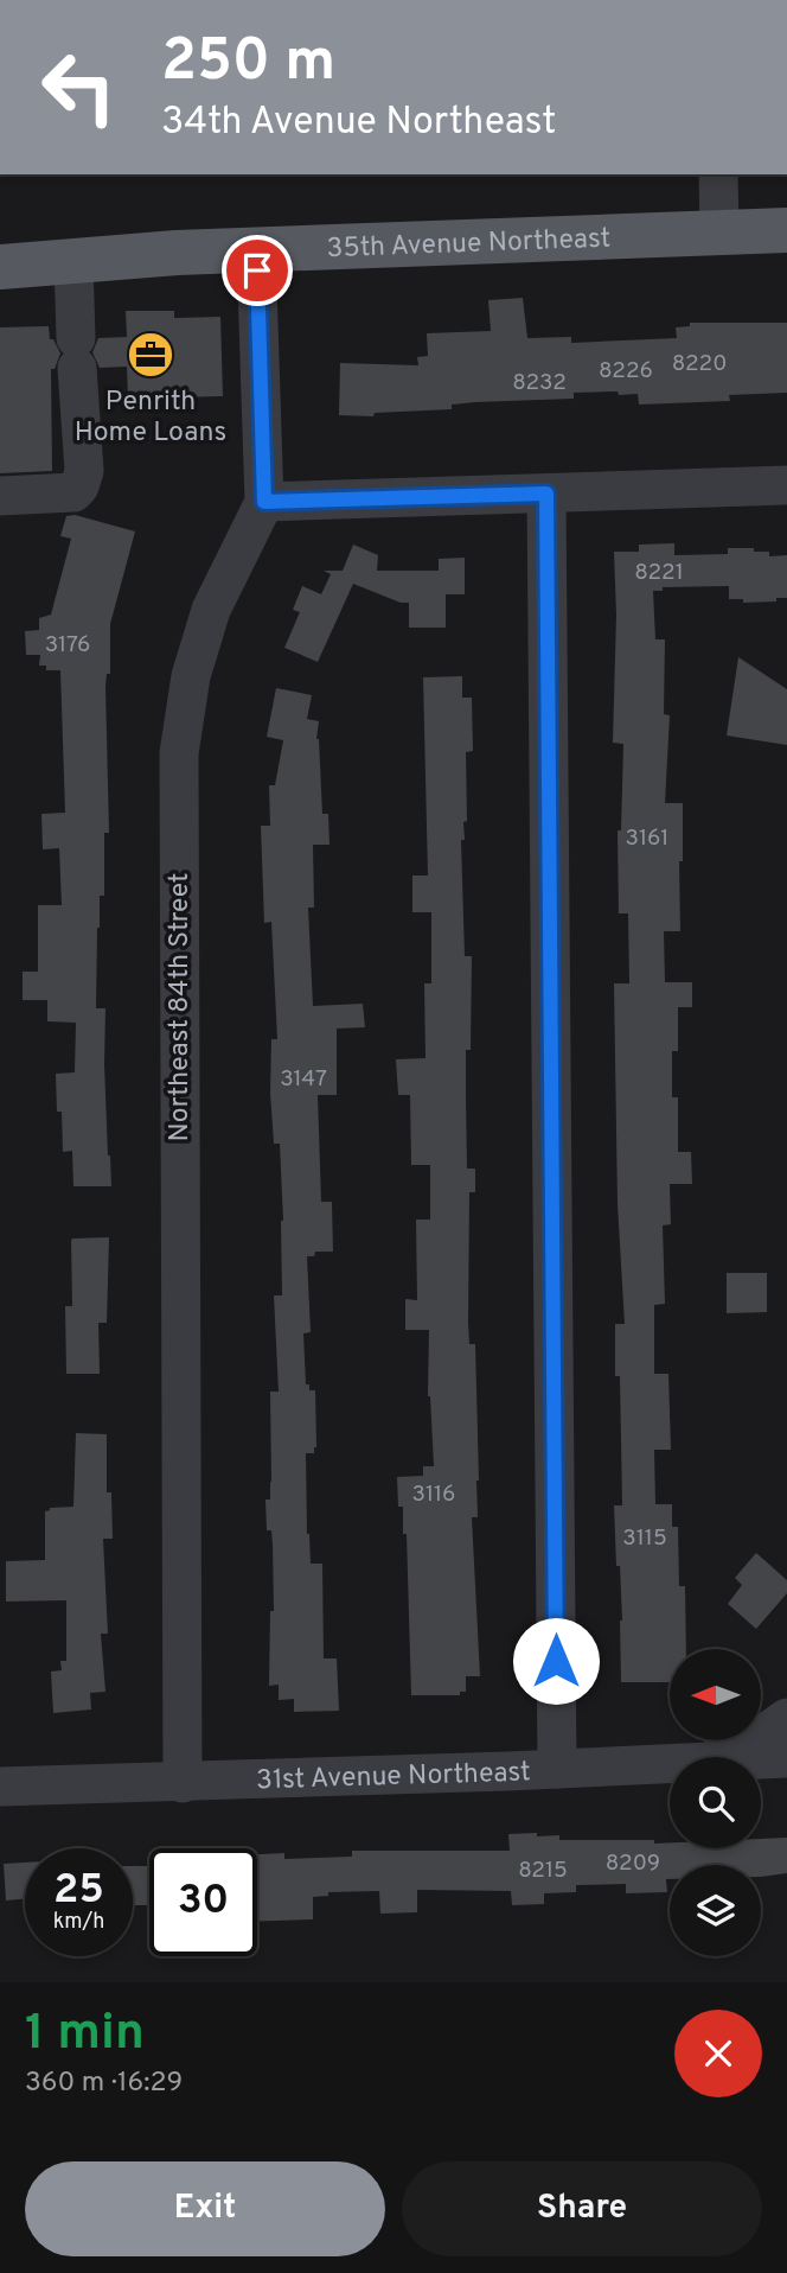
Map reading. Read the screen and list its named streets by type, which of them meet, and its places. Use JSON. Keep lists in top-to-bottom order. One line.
{"streets":{"main road":["35th Avenue Northeast"],"street":["Northeast 84th Street","31st Avenue Northeast"]},"crossings":[["35th Avenue Northeast","Northeast 84th Street"],["Northeast 84th Street","31st Avenue Northeast"]],"places":{"office":["Penrith Home Loans"]},"house_numbers":["8220","8226","8232","8221","3176","3161","3147","3116","3115","8209","8215"],"north":"left","page":{"turn":["250 m","34th Avenue Northeast"],"speed":"25 km/h","limit":"30","heading":["1 min","360 m · 16:29"],"buttons":["Exit","Share"]}}
